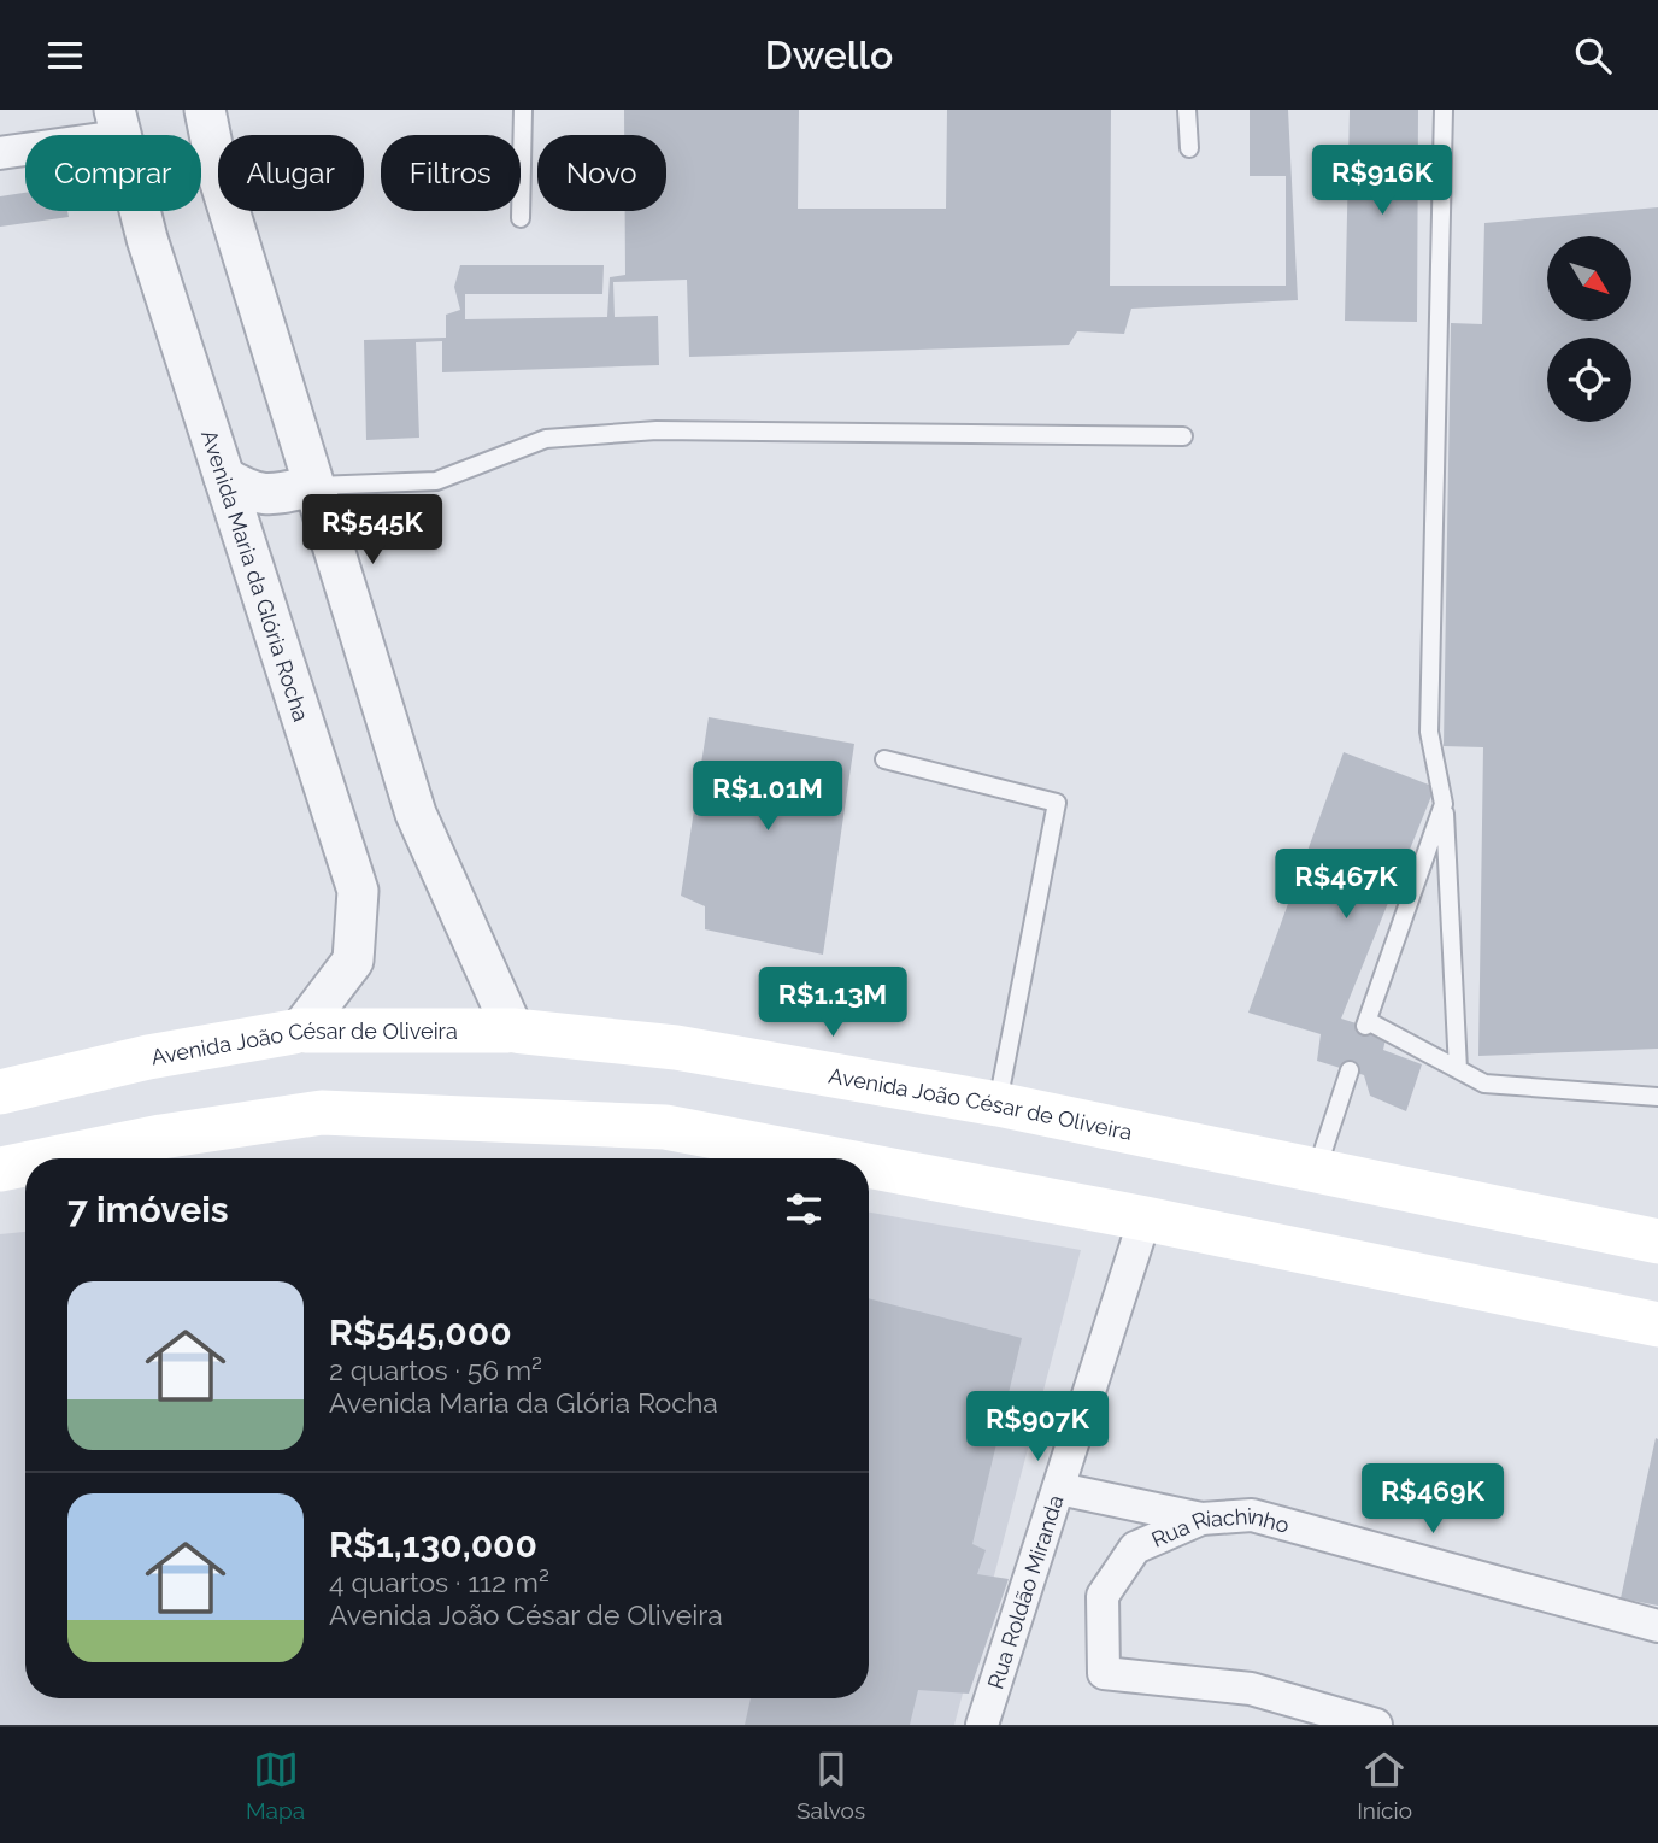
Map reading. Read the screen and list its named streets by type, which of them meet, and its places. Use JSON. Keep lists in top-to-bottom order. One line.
{"streets":{"main road":["Avenida João César de Oliveira"],"street":["Avenida Maria da Glória Rocha","Rua Riachinho","Rua Roldão Miranda"]},"crossings":[["Avenida Maria da Glória Rocha","Avenida João César de Oliveira"]],"north":"bottom right","page":{"header":"Dwello","chip":["Comprar","Alugar","Filtros","Novo"],"price":["R$916K","R$545K","R$1.01M","R$467K","R$1.13M","R$907K","R$469K"],"heading":"7 imóveis","list":[{"name":"R$545,000","note":"2 quartos · 56 m² · Avenida Maria da Glória Rocha"},{"name":"R$1,130,000","note":"4 quartos · 112 m² · Avenida João César de Oliveira"}],"tabs":["Mapa","Salvos","Início"]}}
